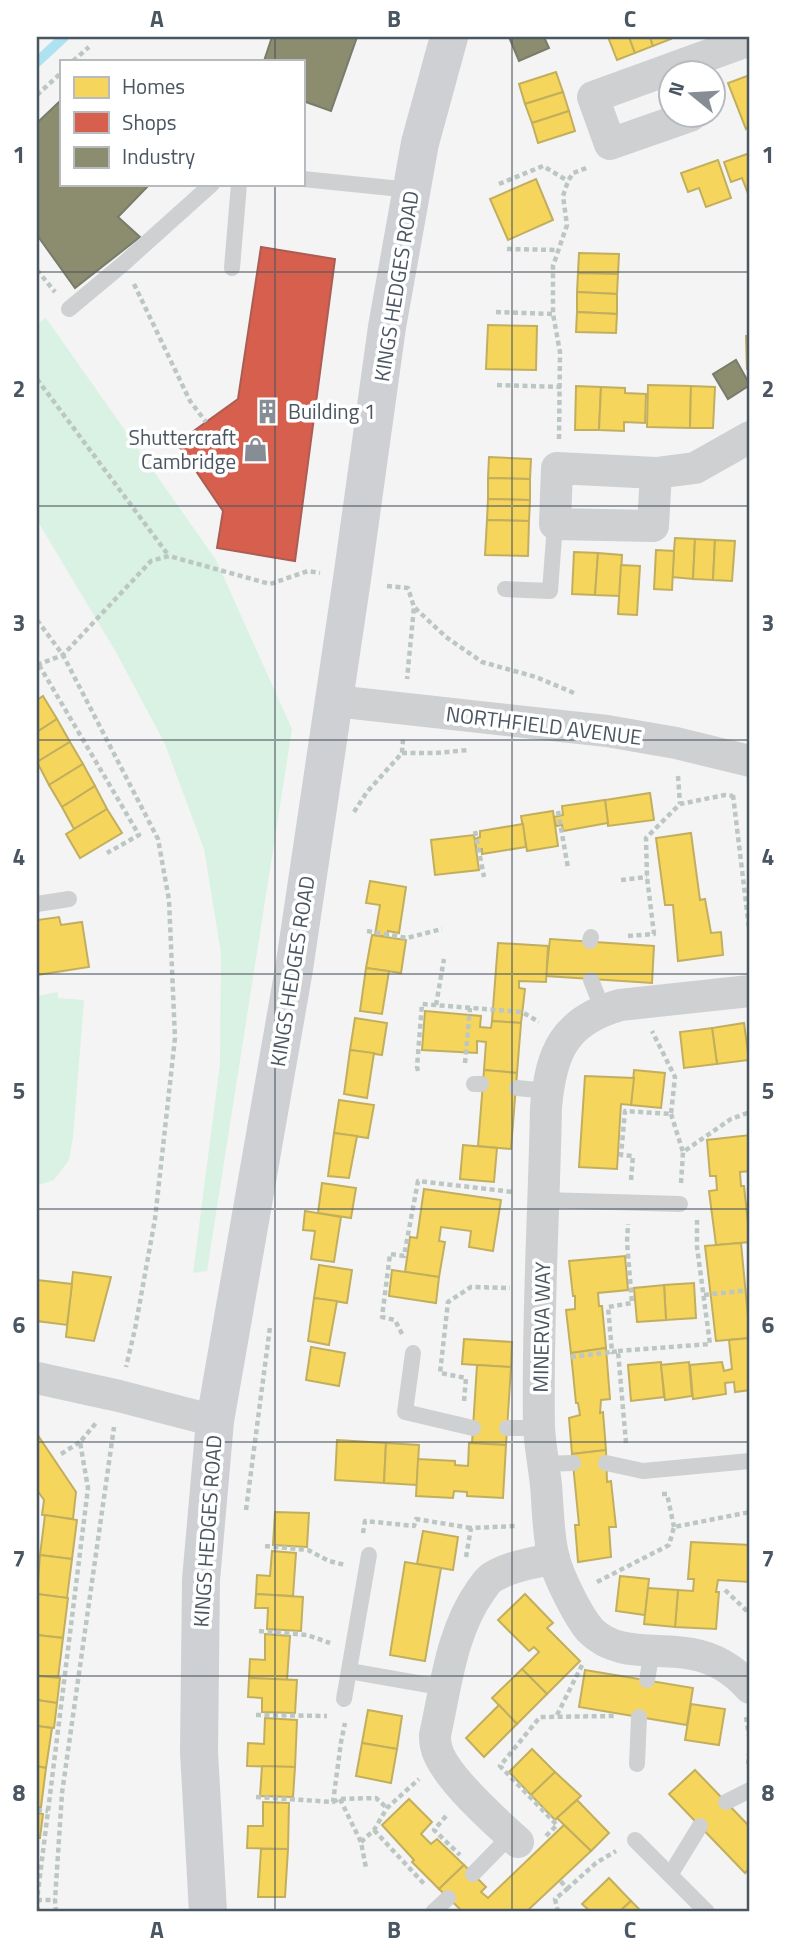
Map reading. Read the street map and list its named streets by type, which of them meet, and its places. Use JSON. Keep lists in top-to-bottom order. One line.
{"streets":{"street":["KINGS HEDGES ROAD","NORTHFIELD AVENUE","MINERVA WAY"]},"crossings":[["KINGS HEDGES ROAD","NORTHFIELD AVENUE"]],"places":{"building":["Building 1"],"shop":["Shuttercraft Cambridge"]},"legend":["Homes","Shops","Industry"],"north":"left","grid":{"columns":["A","B","C"],"rows":["1","2","3","4","5","6","7","8"]}}
